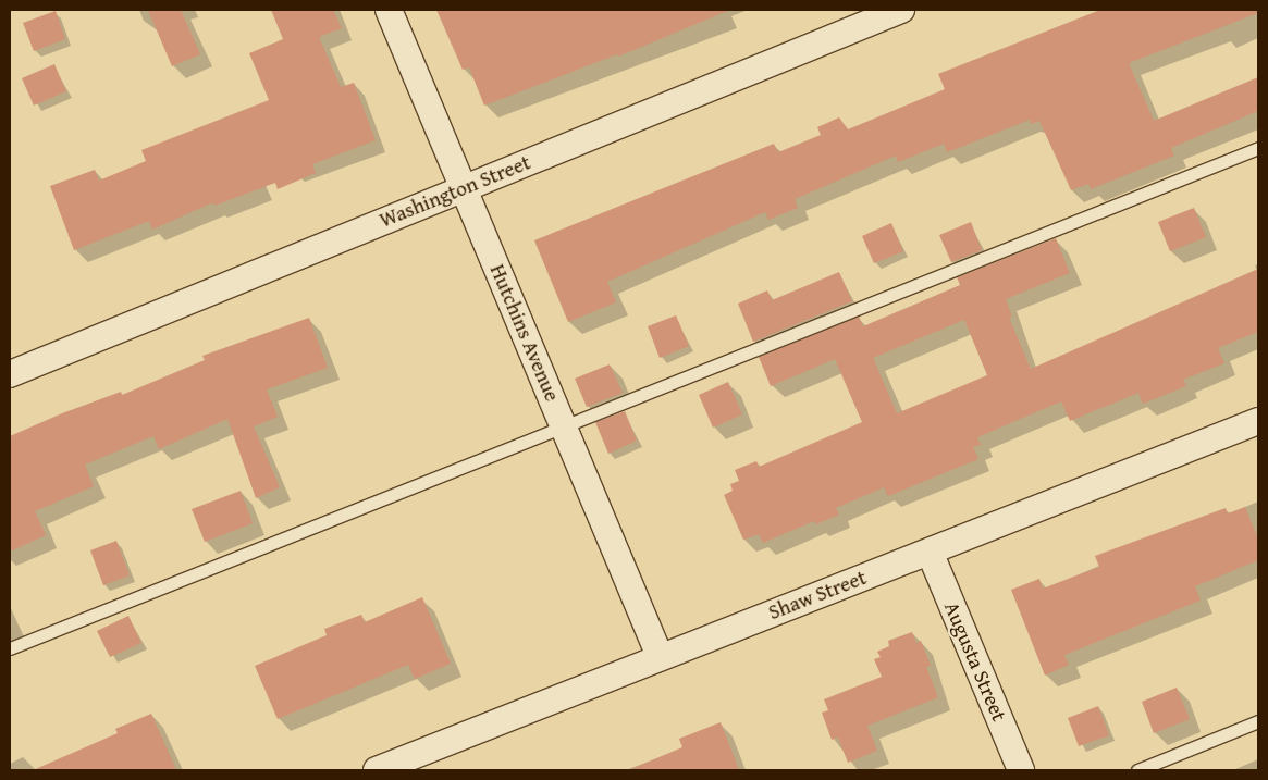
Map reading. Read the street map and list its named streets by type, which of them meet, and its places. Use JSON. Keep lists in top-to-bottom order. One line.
{"streets":{"street":["Washington Street","Hutchins Avenue","Shaw Street","Augusta Street"]},"crossings":[["Washington Street","Hutchins Avenue"],["Hutchins Avenue","Shaw Street"],["Shaw Street","Augusta Street"]]}
